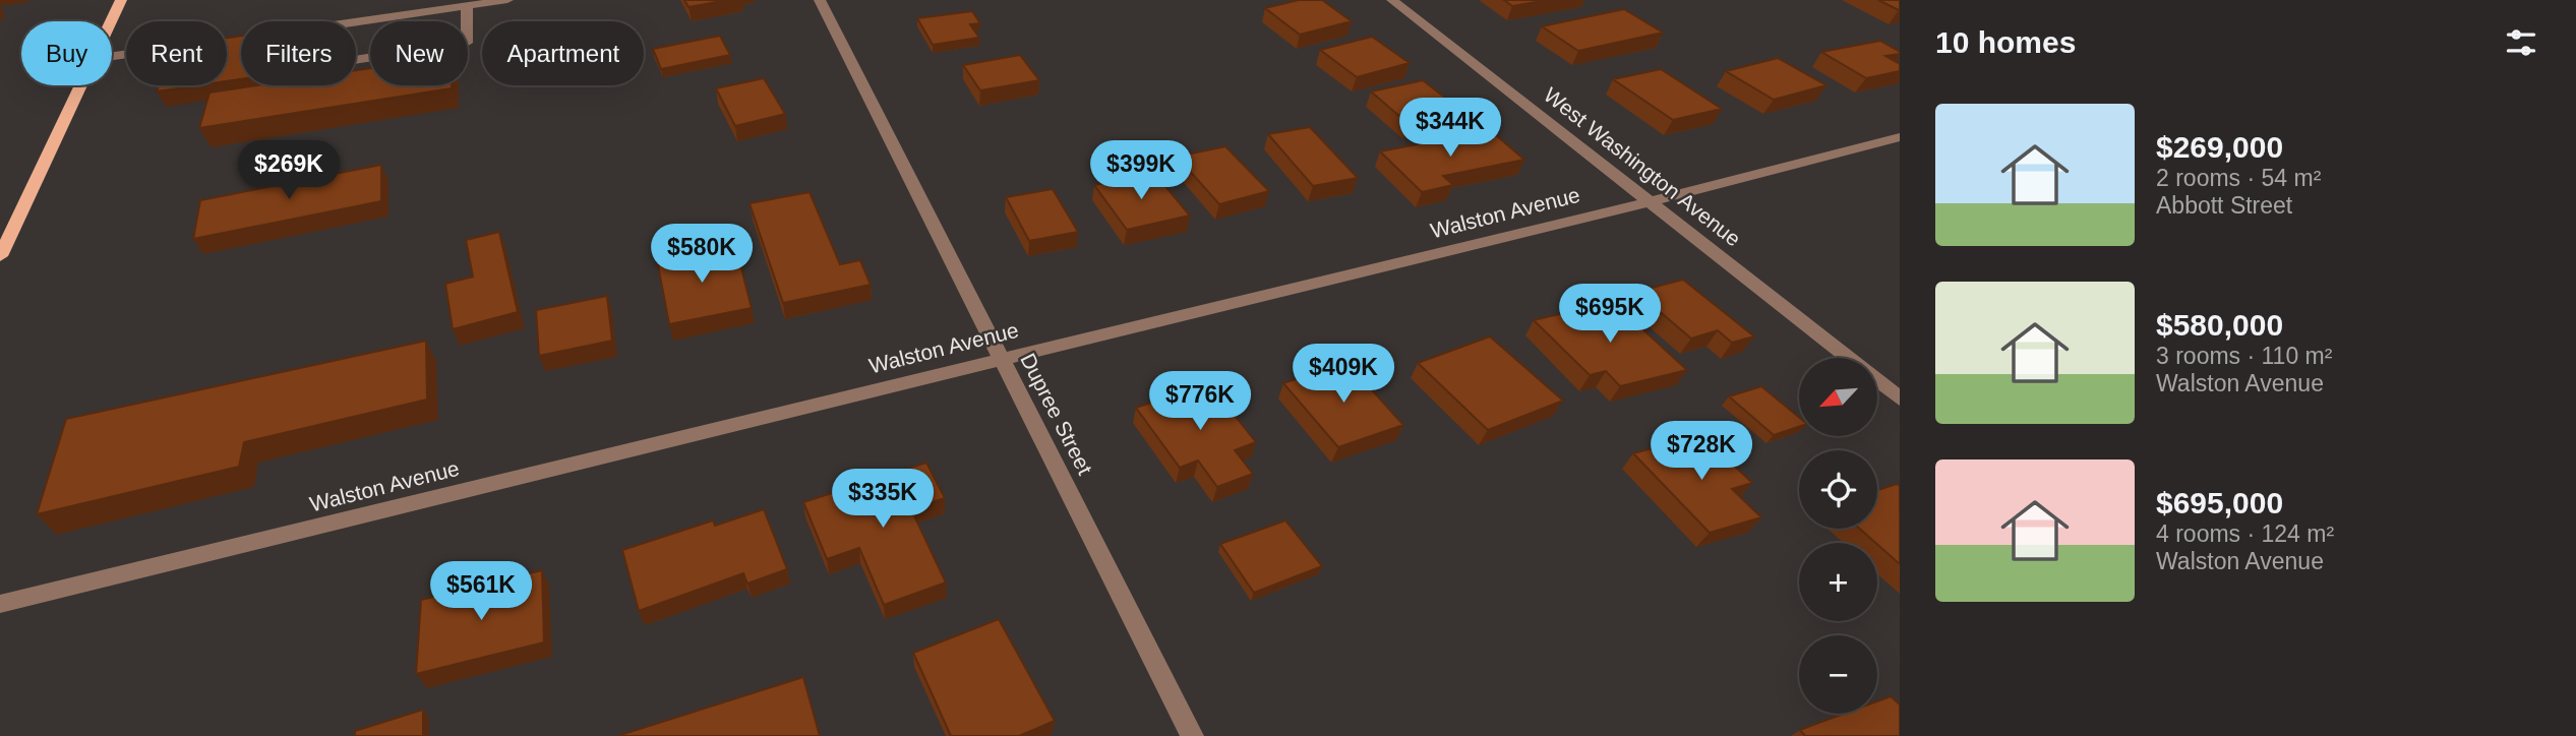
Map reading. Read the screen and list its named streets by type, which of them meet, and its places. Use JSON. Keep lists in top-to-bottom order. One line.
{"streets":{"street":["West Washington Avenue","Walston Avenue","Dupree Street"]},"crossings":[["West Washington Avenue","Walston Avenue"],["Walston Avenue","Dupree Street"]],"north":"bottom left","page":{"heading":"10 homes","chip":["Buy","Rent","Filters","New","Apartment"],"list":[{"name":"$269,000","note":"2 rooms · 54 m² · Abbott Street"},{"name":"$580,000","note":"3 rooms · 110 m² · Walston Avenue"},{"name":"$695,000","note":"4 rooms · 124 m² · Walston Avenue"}],"price":["$344K","$269K","$399K","$580K","$695K","$409K","$776K","$728K","$335K","$561K"],"map_buttons":["+","−"]}}
